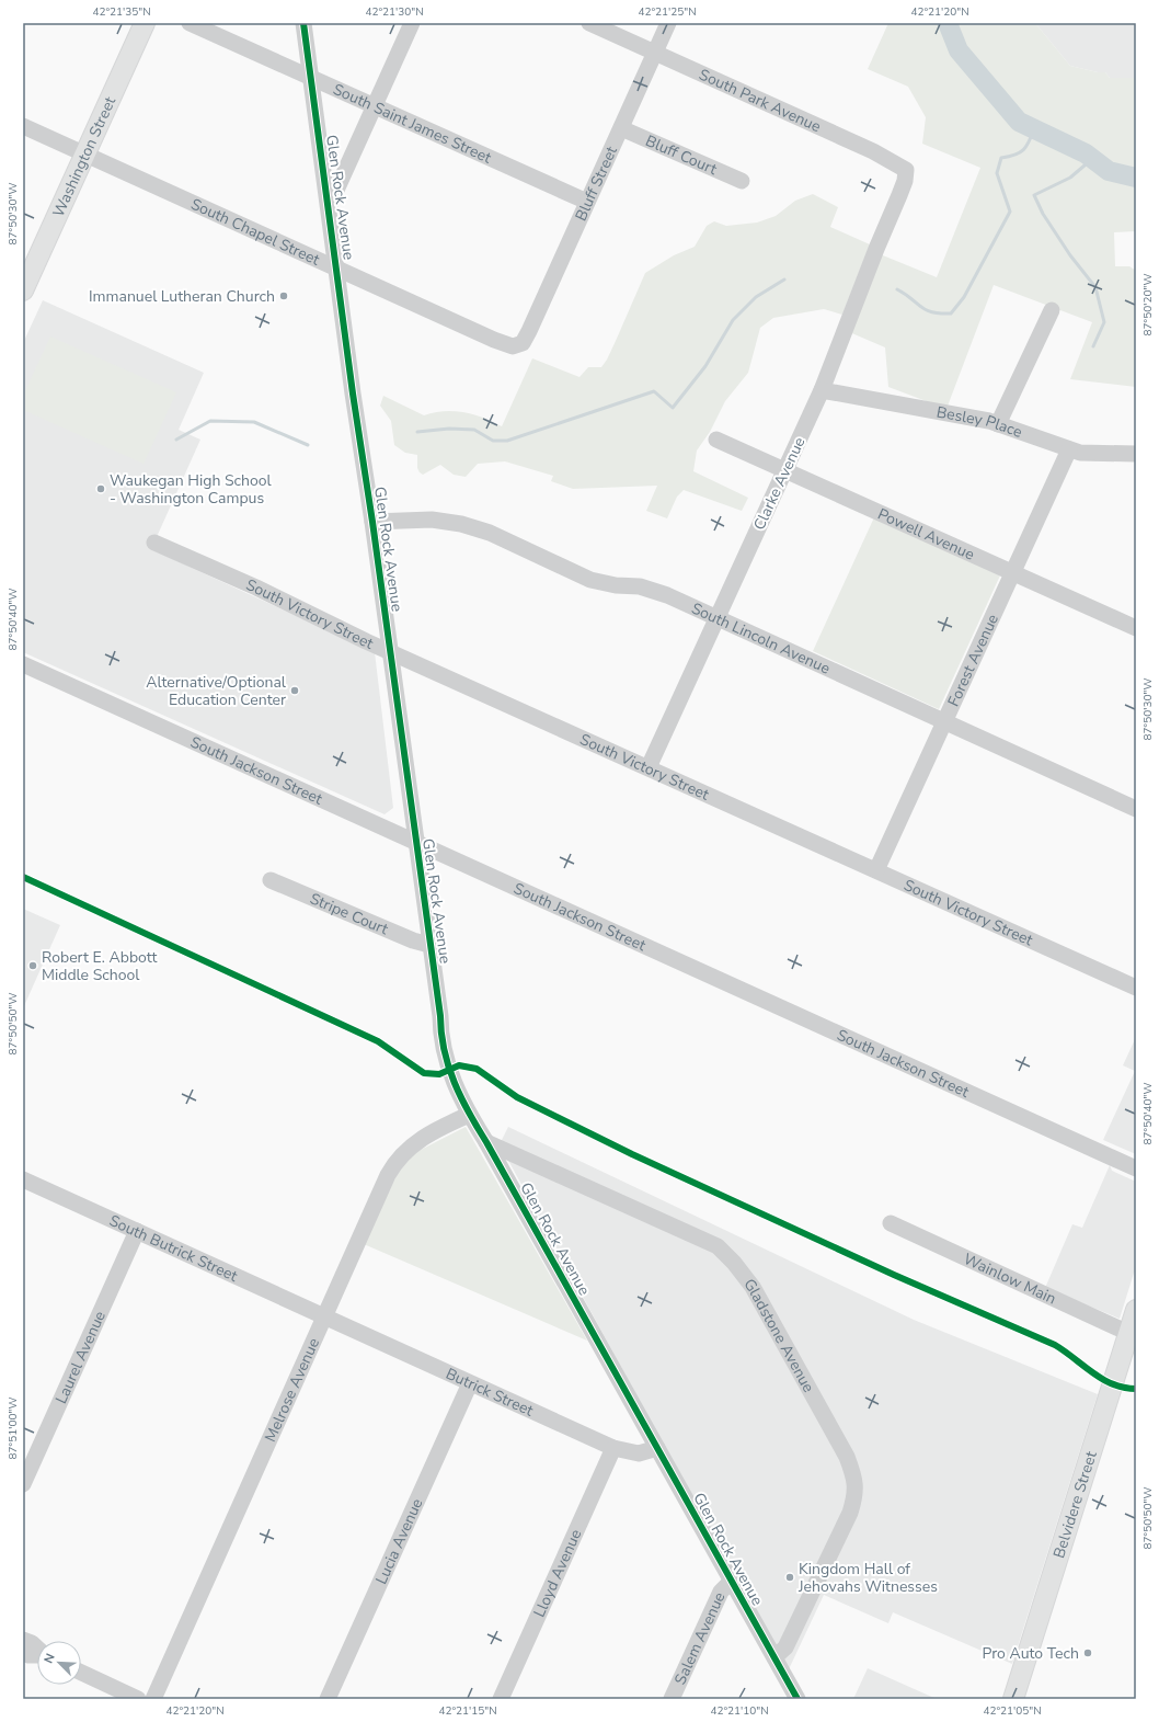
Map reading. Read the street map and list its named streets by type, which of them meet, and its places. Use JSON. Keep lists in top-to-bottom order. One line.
{"streets":{"main road":["Washington Street","Belvidere Street"],"street":["South Park Avenue","South Saint James Street","Bluff Court","Bluff Street","Glen Rock Avenue","South Chapel Street","Besley Place","Clarke Avenue","Powell Avenue","South Victory Street","South Lincoln Avenue","Forest Avenue","South Jackson Street","Stripe Court","South Butrick Street","Wainlow Main","Gladstone Avenue","Laurel Avenue","Melrose Avenue","Butrick Street","Lucia Avenue","Lloyd Avenue","Salem Avenue"]},"crossings":[["South Park Avenue","Bluff Street"],["South Park Avenue","Clarke Avenue"],["South Saint James Street","Bluff Street"],["South Saint James Street","Glen Rock Avenue"],["Bluff Court","Bluff Street"],["Washington Street","South Chapel Street"],["Bluff Street","South Chapel Street"],["Glen Rock Avenue","South Chapel Street"],["Glen Rock Avenue","South Victory Street"],["Glen Rock Avenue","South Lincoln Avenue"],["Glen Rock Avenue","South Jackson Street"],["Glen Rock Avenue","Stripe Court"],["Glen Rock Avenue","Gladstone Avenue"],["Glen Rock Avenue","Melrose Avenue"],["Glen Rock Avenue","Butrick Street"],["Glen Rock Avenue","Salem Avenue"],["Besley Place","Clarke Avenue"],["Besley Place","Forest Avenue"],["Clarke Avenue","Powell Avenue"],["Clarke Avenue","South Victory Street"],["Clarke Avenue","South Lincoln Avenue"],["Powell Avenue","Forest Avenue"],["South Victory Street","Forest Avenue"],["South Lincoln Avenue","Forest Avenue"],["South Butrick Street","Laurel Avenue"],["South Butrick Street","Melrose Avenue"],["South Butrick Street","Butrick Street"],["Wainlow Main","Belvidere Street"],["Melrose Avenue","Butrick Street"],["Butrick Street","Lucia Avenue"],["Butrick Street","Lloyd Avenue"]],"places":["Immanuel Lutheran Church","Waukegan High School - Washington Campus","Alternative/Optional Education Center","Robert E. Abbott Middle School","Kingdom Hall of Jehovahs Witnesses","Pro Auto Tech"],"north":"top left","coordinates":["42°21'35\"N","42°21'30\"N","42°21'25\"N","42°21'20\"N","87°50'30\"W","87°50'20\"W","87°50'40\"W","87°50'50\"W","87°51'00\"W","42°21'15\"N","42°21'10\"N","42°21'05\"N"]}
